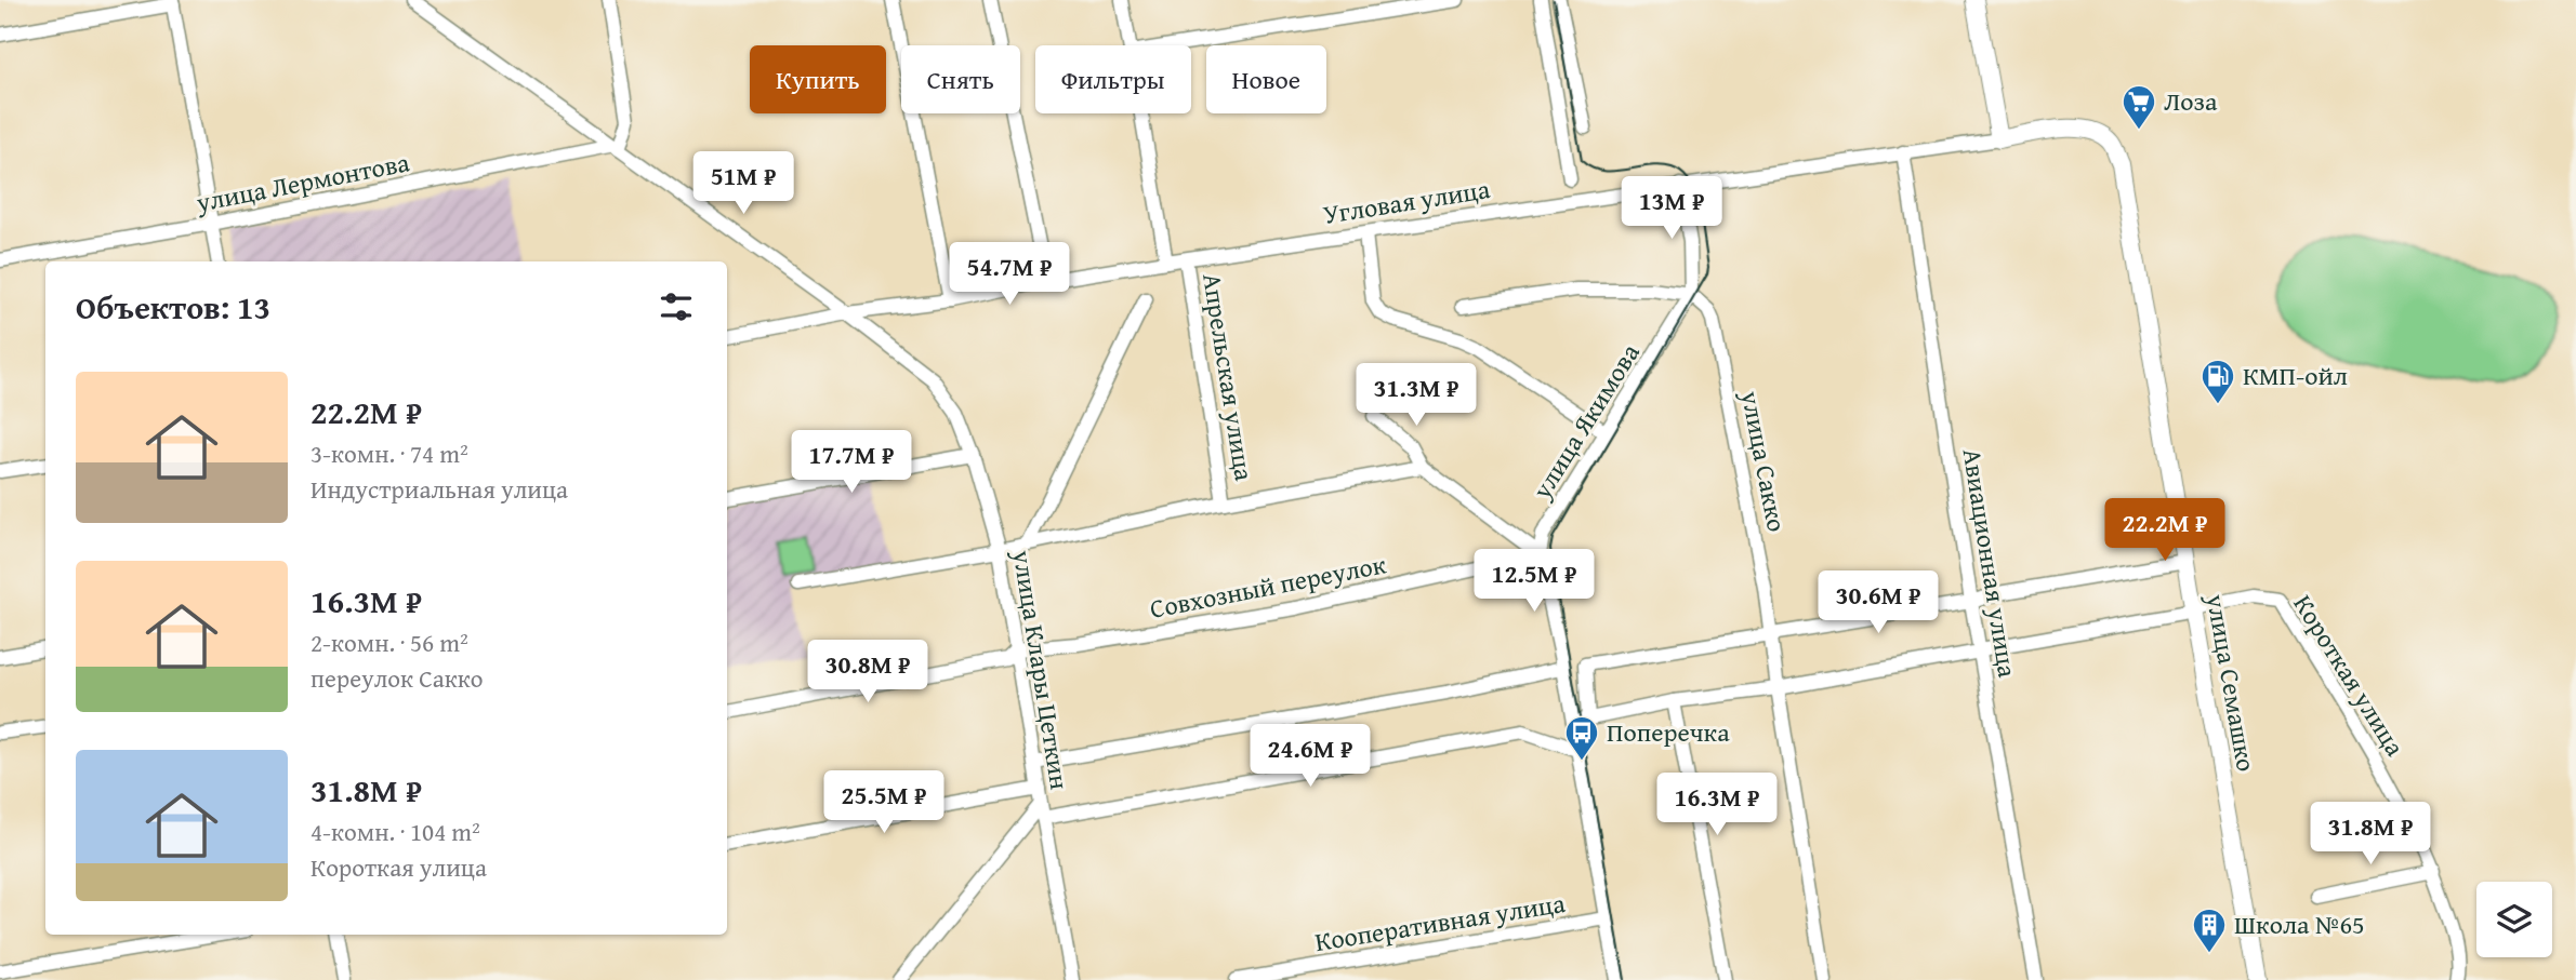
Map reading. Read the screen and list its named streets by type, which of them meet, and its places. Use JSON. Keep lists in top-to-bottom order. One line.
{"streets":{"main road":["Угловая улица","улица Семашко"],"street":["улица Лермонтова","Апрельская улица","улица Якимова","улица Сакко","Авиационная улица","Совхозный переулок","улица Клары Цеткин","Короткая улица","Кооперативная улица"]},"crossings":[["улица Лермонтова","улица Клары Цеткин"],["Угловая улица","Апрельская улица"],["Угловая улица","Авиационная улица"],["Угловая улица","улица Клары Цеткин"],["Угловая улица","улица Семашко"],["улица Якимова","улица Сакко"],["улица Якимова","Совхозный переулок"],["Совхозный переулок","улица Клары Цеткин"],["Короткая улица","улица Семашко"]],"places":{"supermarket":["Лоза"],"fuel station":["КМП-ойл"],"bus stop":["Поперечка"],"building":["Школа №65"]},"page":{"chip":["Купить","Снять","Фильтры","Новое"],"price":["51M ₽","13M ₽","54.7M ₽","31.3M ₽","17.7M ₽","22.2M ₽","12.5M ₽","30.6M ₽","30.8M ₽","24.6M ₽","25.5M ₽","16.3M ₽","31.8M ₽"],"heading":"Объектов: 13","list":[{"name":"22.2M ₽","note":"3-комн. · 74 m² · Индустриальная улица"},{"name":"16.3M ₽","note":"2-комн. · 56 m² · переулок Сакко"},{"name":"31.8M ₽","note":"4-комн. · 104 m² · Короткая улица"}]}}
